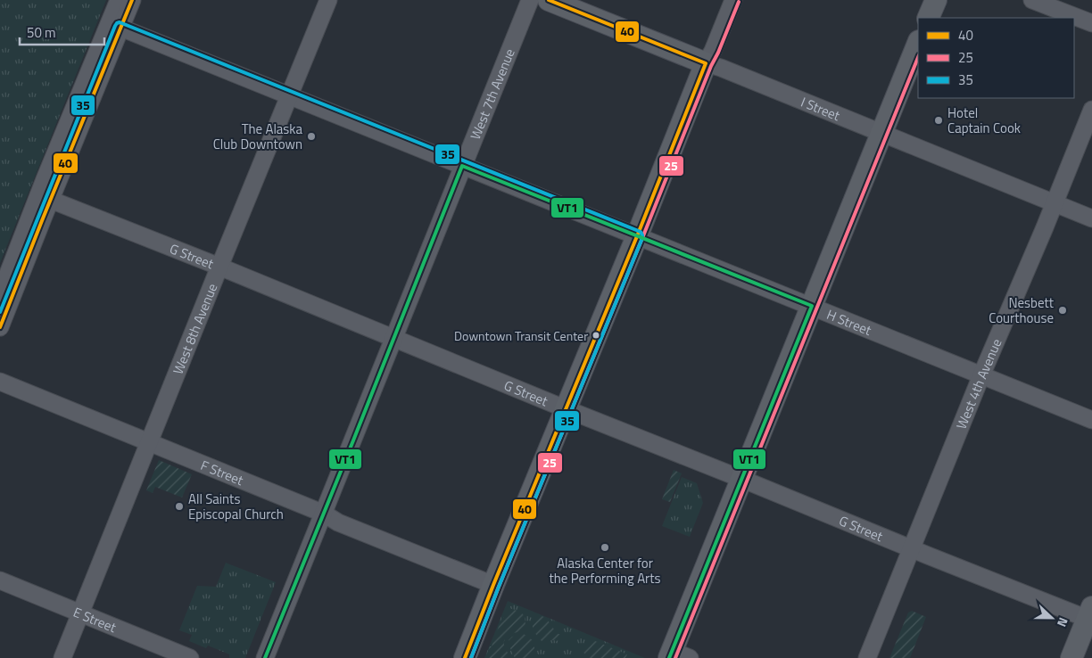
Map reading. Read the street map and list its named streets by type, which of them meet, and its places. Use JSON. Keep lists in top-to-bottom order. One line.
{"streets":{"main road":["I Street"],"street":["West 7th Avenue","G Street","H Street","West 8th Avenue","West 4th Avenue","F Street","E Street"]},"crossings":[["West 7th Avenue","G Street"],["West 7th Avenue","H Street"],["West 7th Avenue","F Street"],["I Street","West 4th Avenue"],["G Street","West 8th Avenue"],["G Street","West 4th Avenue"],["H Street","West 8th Avenue"],["H Street","West 4th Avenue"],["West 8th Avenue","F Street"],["West 8th Avenue","E Street"]],"places":["Hotel Captain Cook","The Alaska Club Downtown","Nesbett Courthouse","Downtown Transit Center","All Saints Episcopal Church","Alaska Center for the Performing Arts"],"lines":["transit line 40","transit line 25","transit line 35","transit line VT1"],"legend":["40","25","35"],"scale_bar":"50 m","north":"right"}
